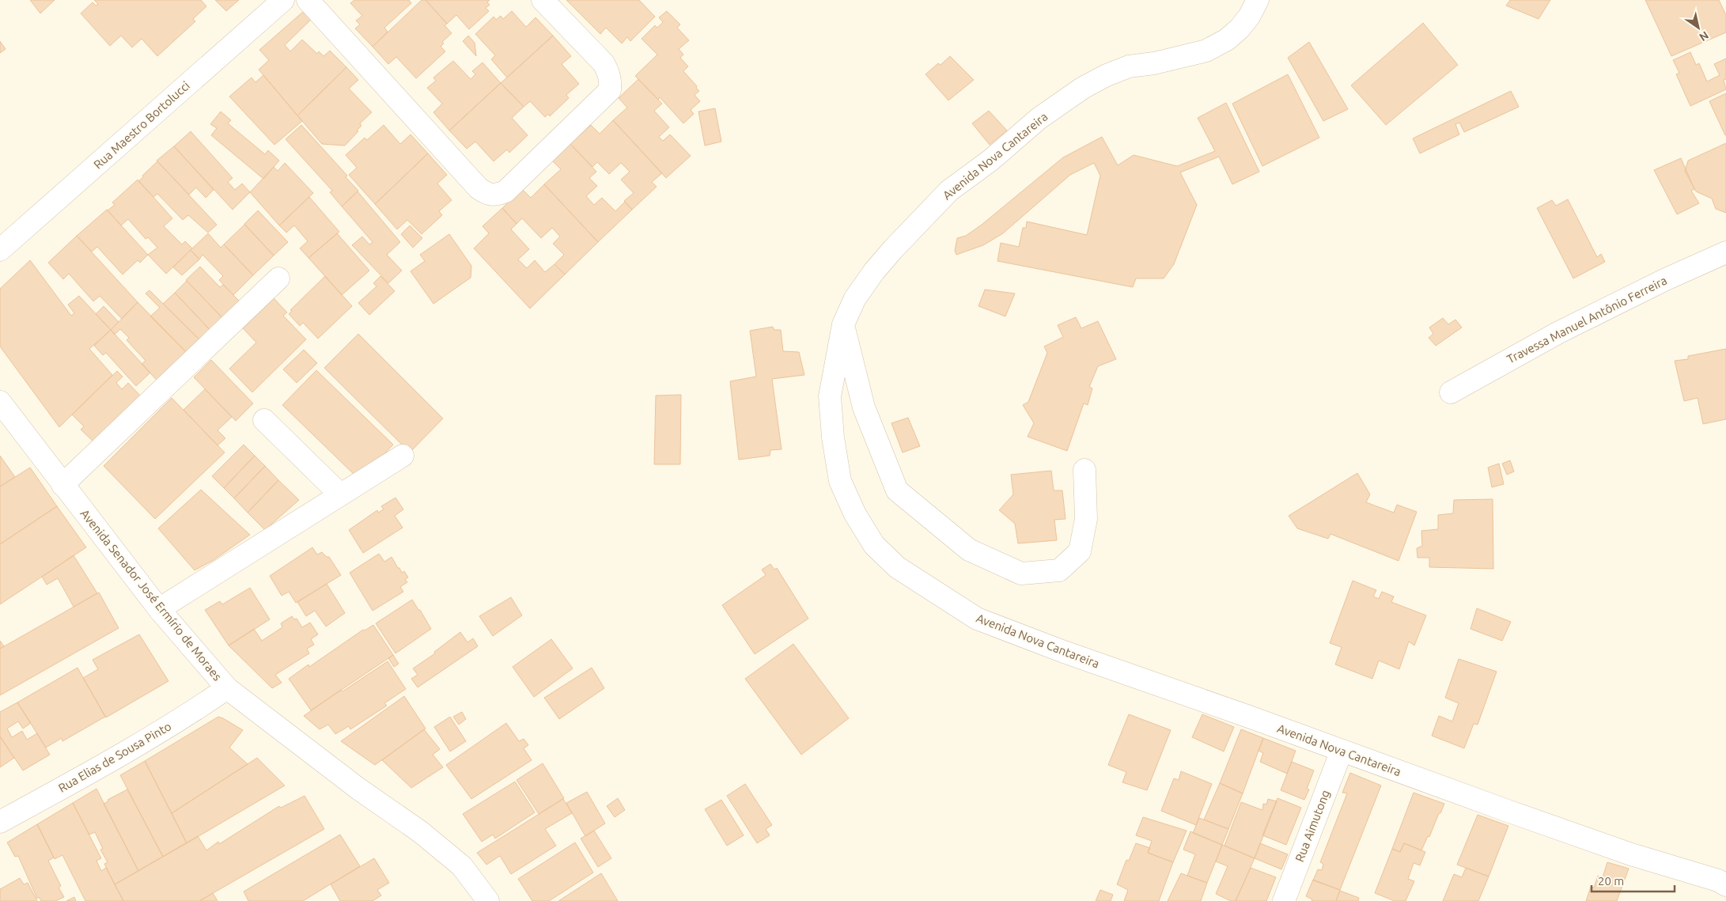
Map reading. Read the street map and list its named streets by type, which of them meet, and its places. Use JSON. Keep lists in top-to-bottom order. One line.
{"streets":{"street":["Rua Maestro Bortolucci","Avenida Nova Cantareira","Travessa Manuel Antônio Ferreira","Avenida Senador José Ermírio de Moraes","Rua Elias de Sousa Pinto","Rua Aimutong"]},"crossings":[["Avenida Nova Cantareira","Rua Aimutong"],["Avenida Senador José Ermírio de Moraes","Rua Elias de Sousa Pinto"]],"scale_bar":"20 m","north":"bottom right"}
